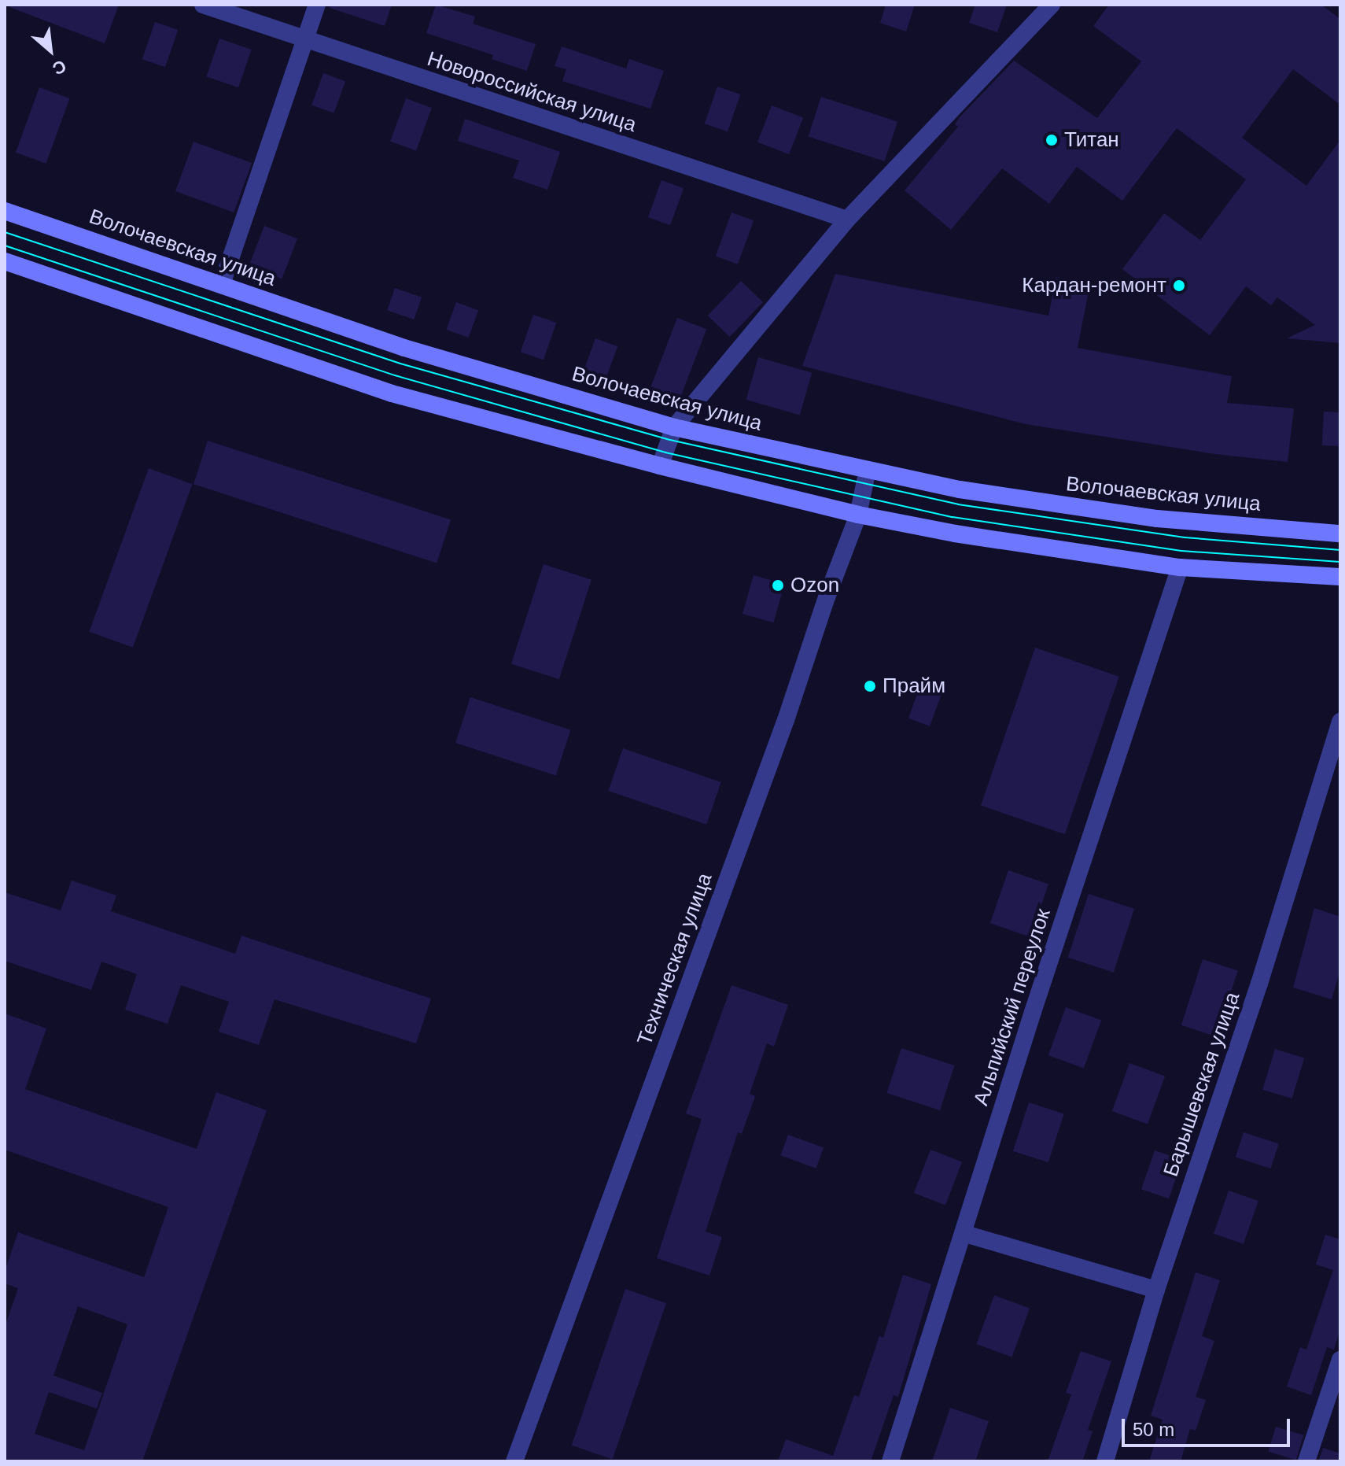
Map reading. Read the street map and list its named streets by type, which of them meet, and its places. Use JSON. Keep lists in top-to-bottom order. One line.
{"streets":{"main road":["Волочаевская улица"],"street":["Новороссийская улица","Техническая улица","Альпийский переулок","Барышевская улица"]},"crossings":[["Волочаевская улица","Техническая улица"]],"places":["Титан","Кардан-ремонт","Ozon","Прайм"],"scale_bar":"50 m","north":"bottom right"}
